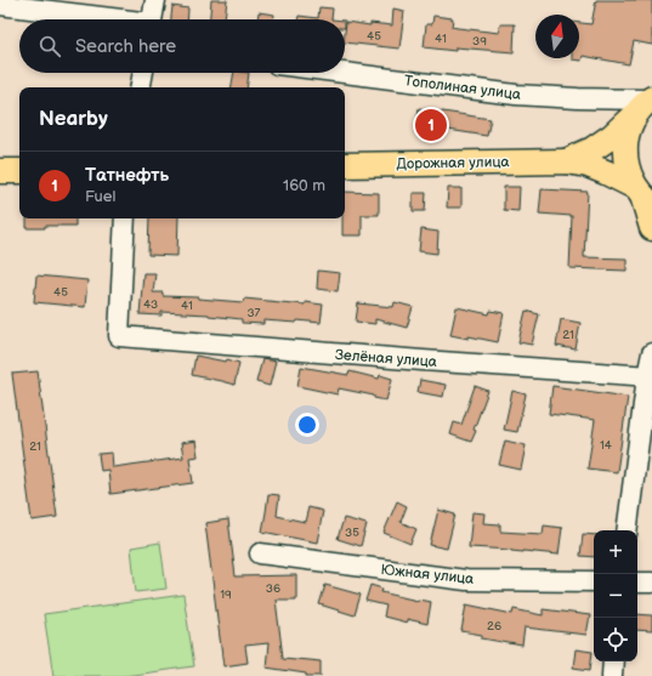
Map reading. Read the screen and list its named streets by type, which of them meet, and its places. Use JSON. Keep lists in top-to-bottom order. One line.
{"streets":{"main road":["Дорожная улица"],"street":["Тополиная улица","Зелёная улица","Южная улица"]},"house_numbers":["45","41","39","45","43","41","37","21","14","21","35","36","19","26"],"north":"top","page":{"search":"Search here","heading":"Nearby","pins":"1","list":[{"mark":"1","name":"Татнефть","note":"Fuel","value":"160 m"}],"map_buttons":["+","−"]}}
